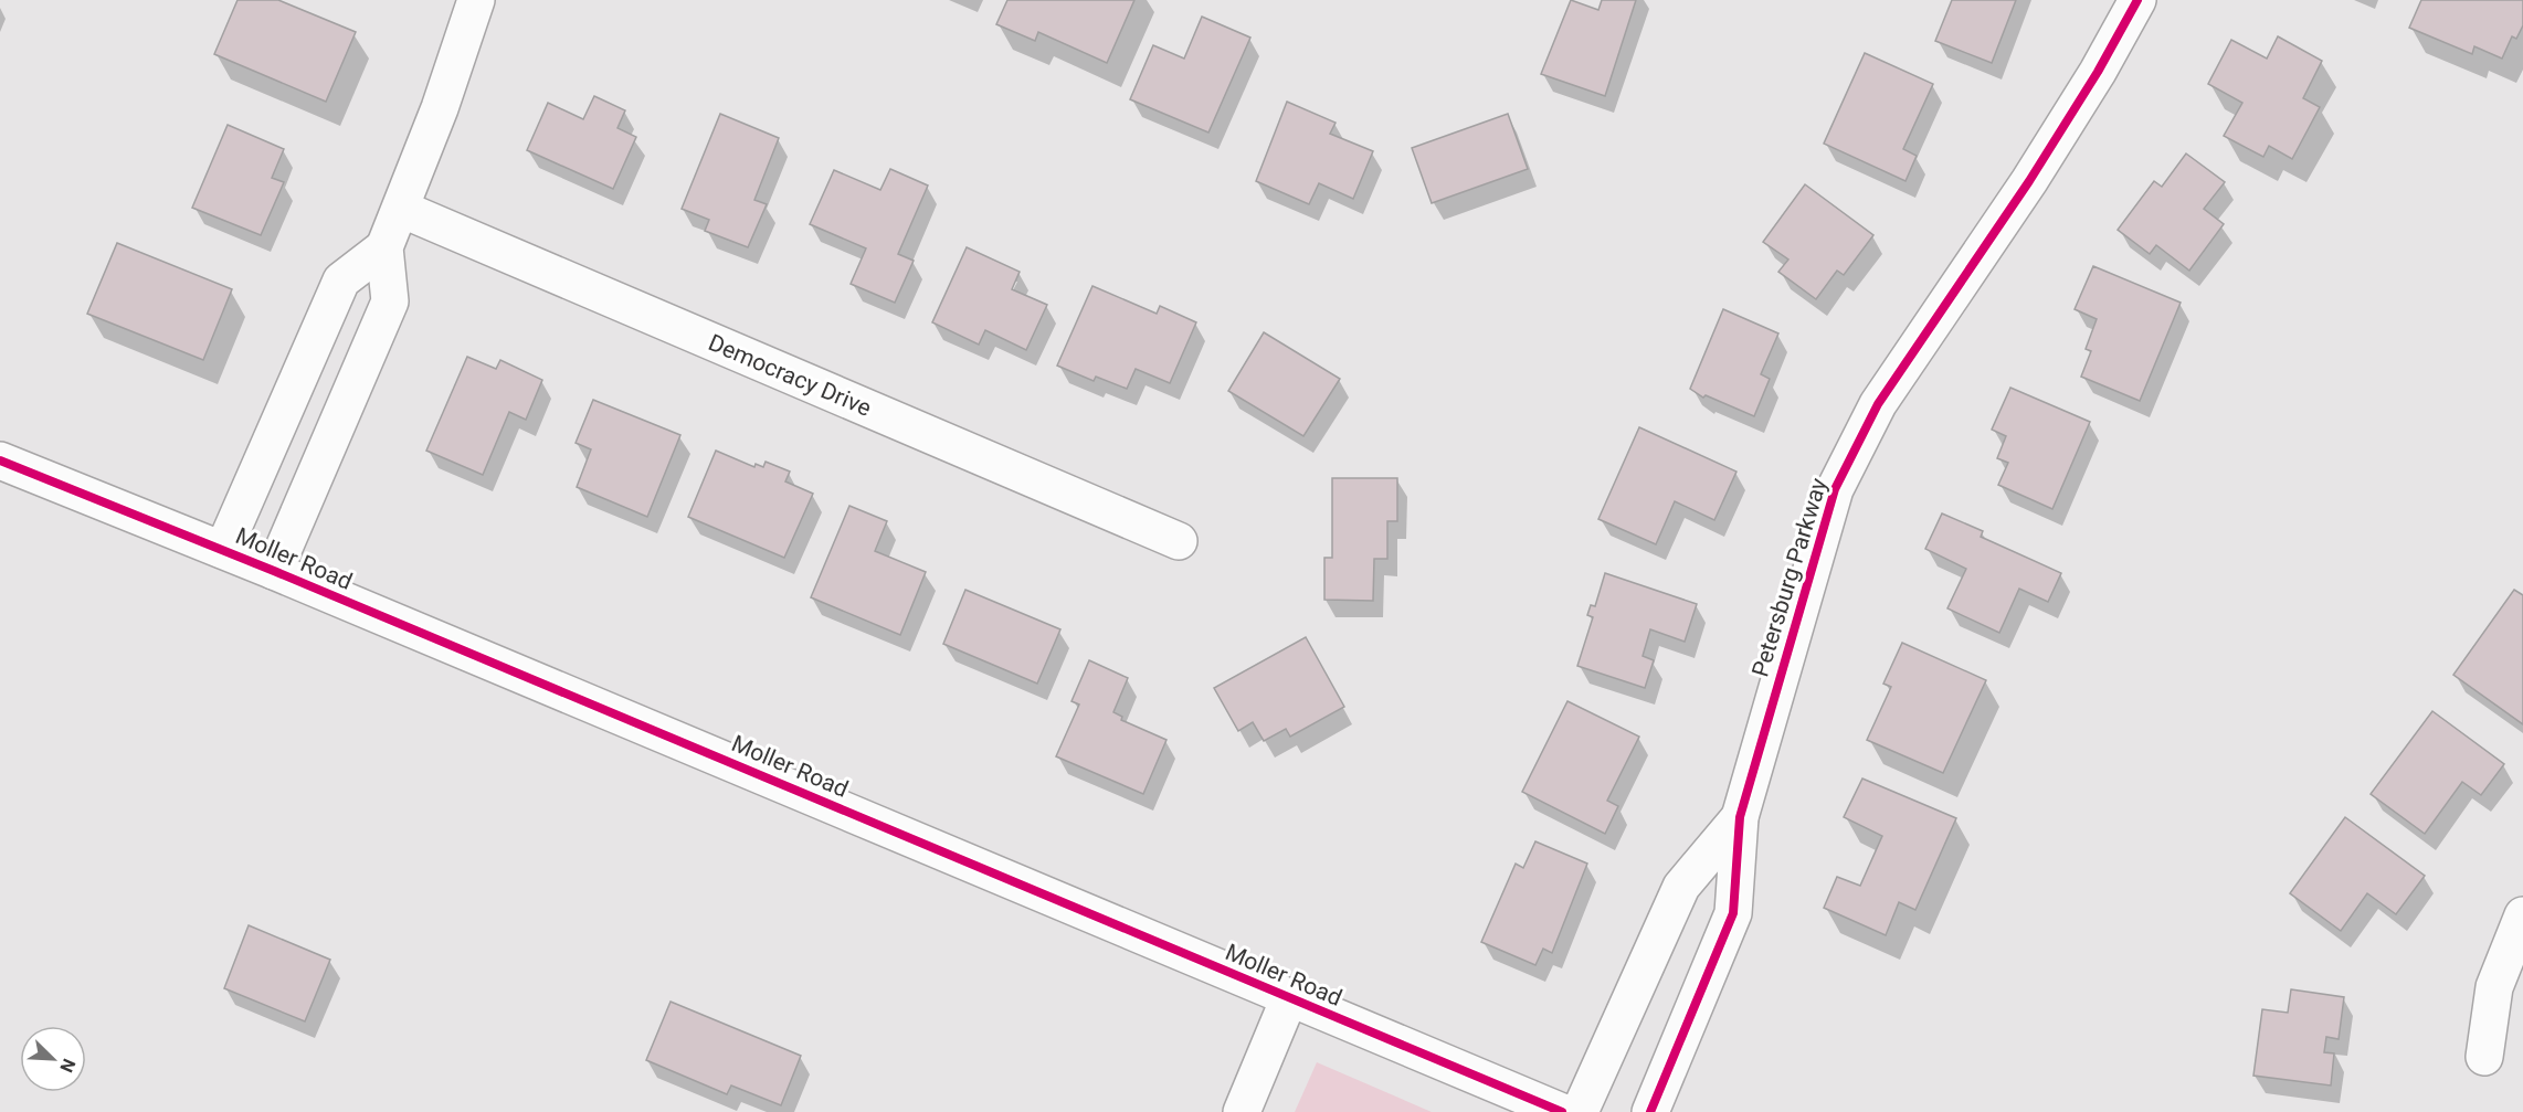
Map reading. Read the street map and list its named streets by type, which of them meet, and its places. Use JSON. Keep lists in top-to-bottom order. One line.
{"streets":{"street":["Democracy Drive","Moller Road","Petersburg Parkway"]},"north":"bottom right"}
